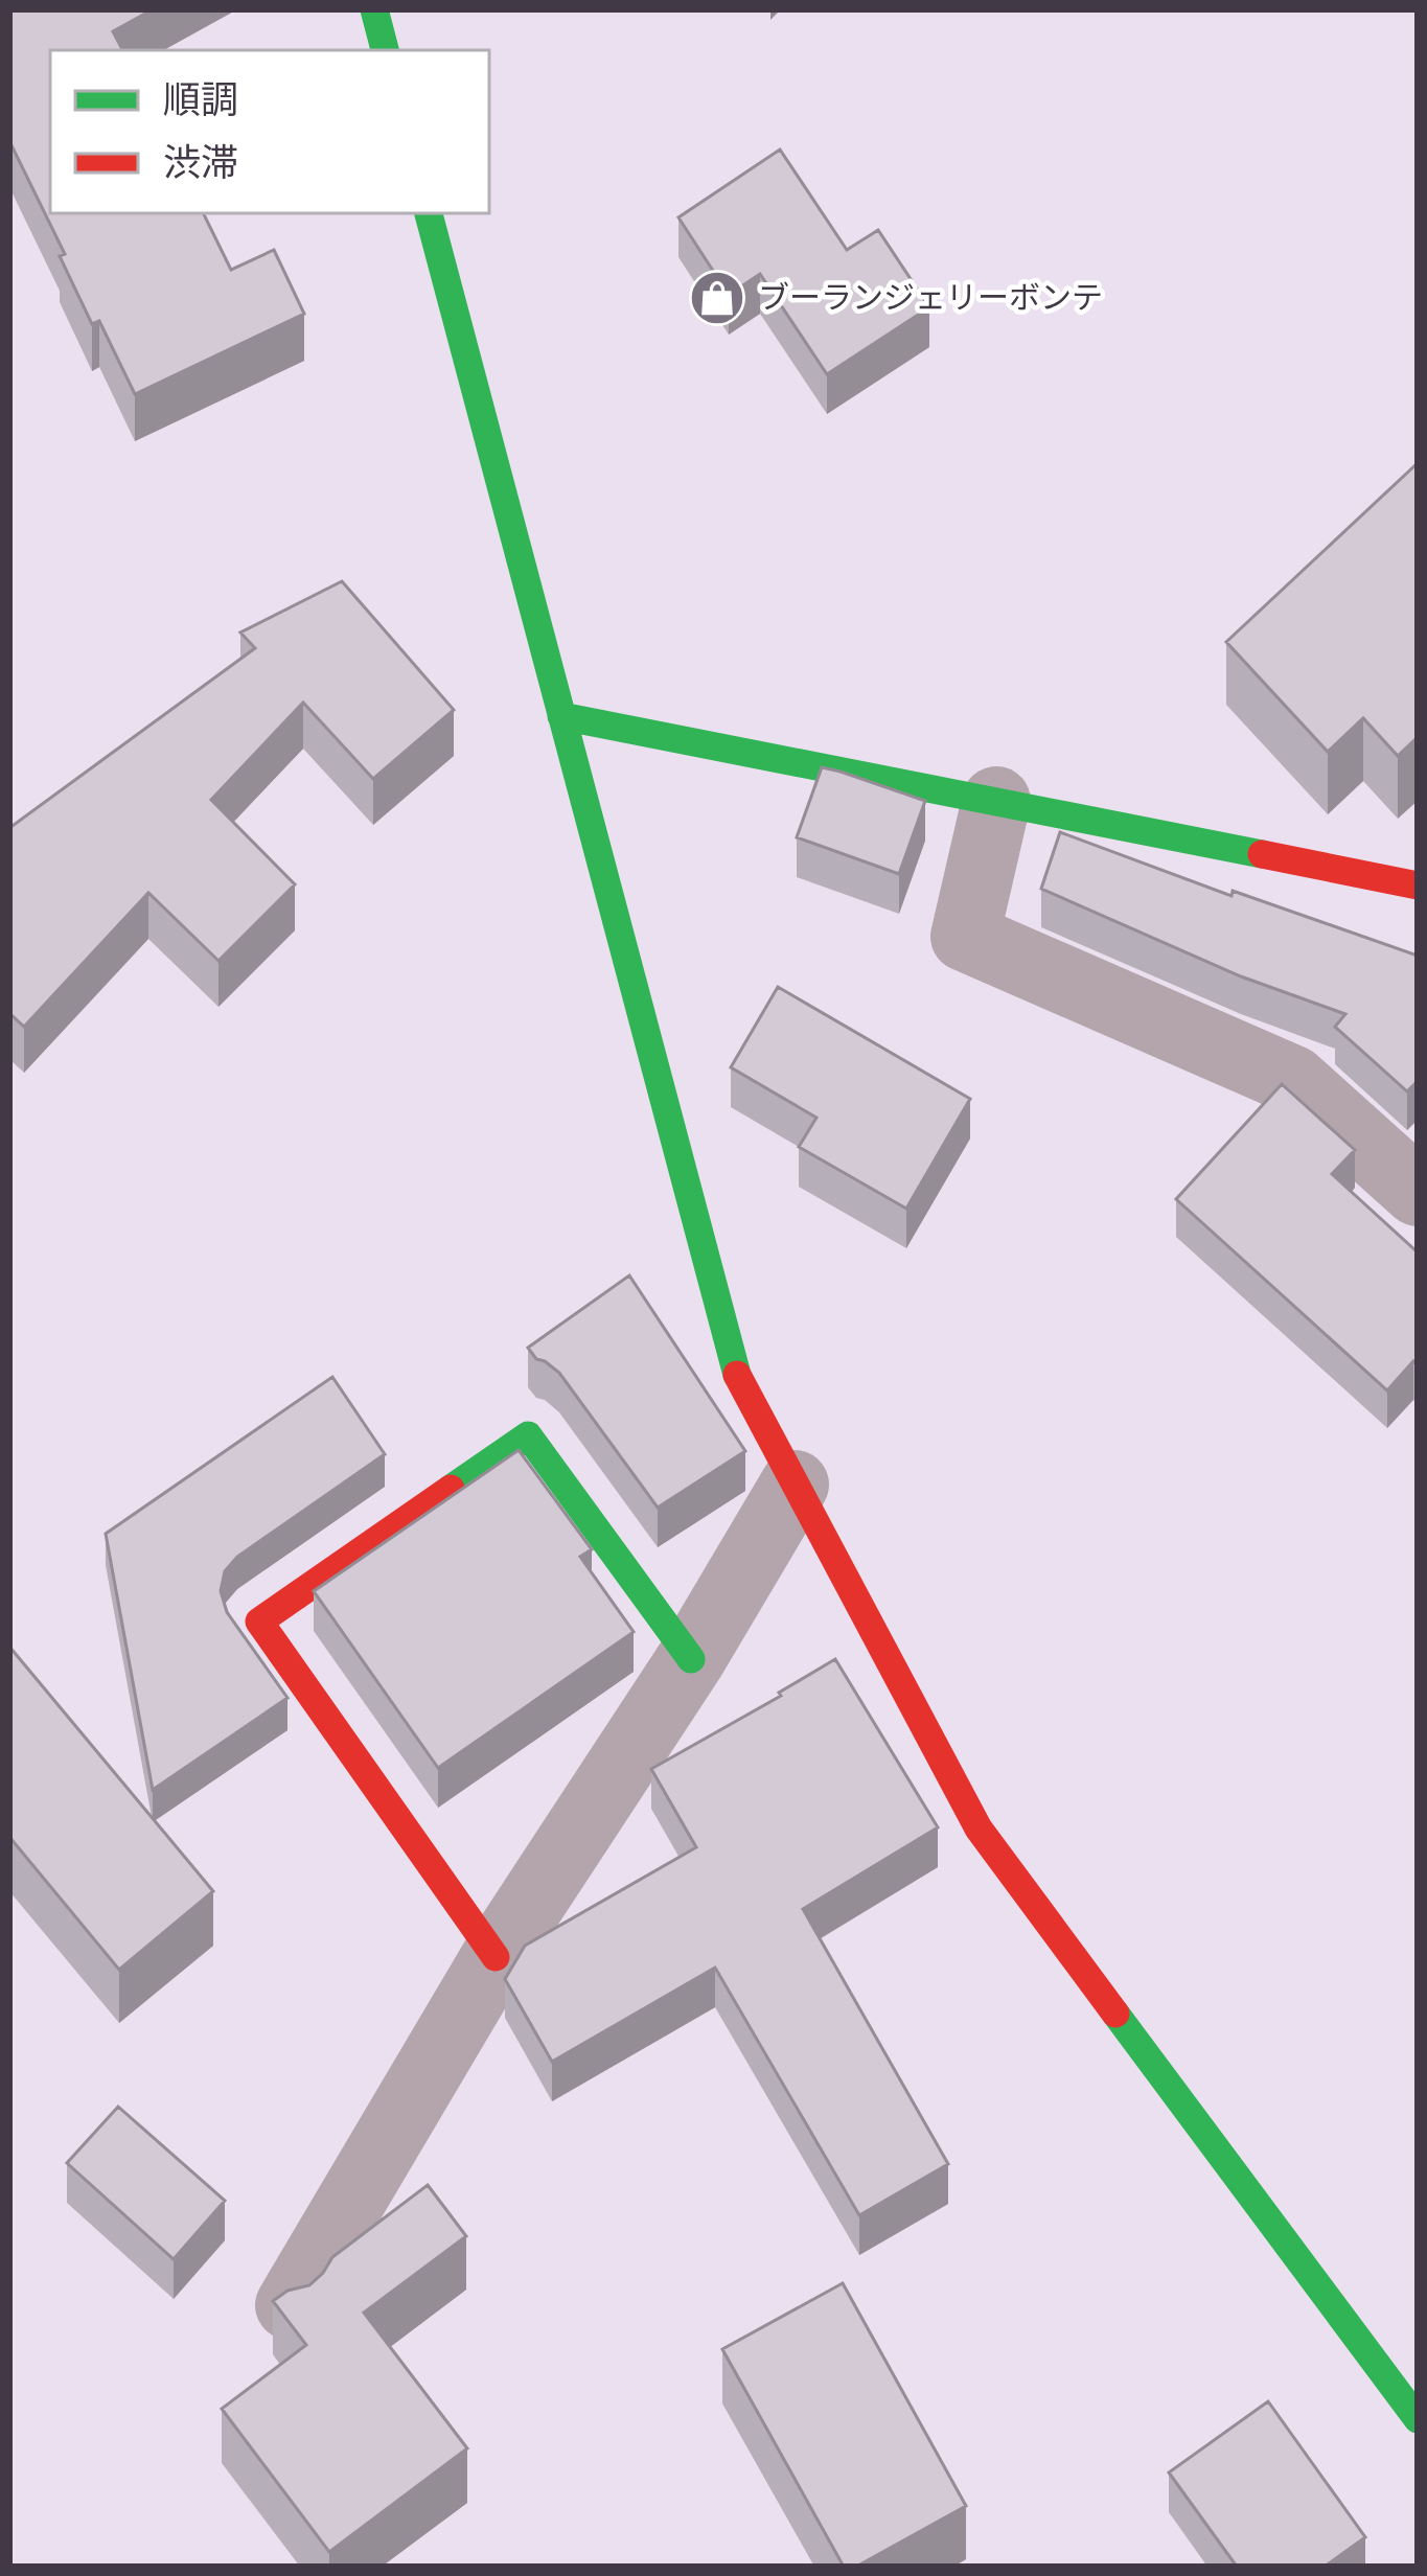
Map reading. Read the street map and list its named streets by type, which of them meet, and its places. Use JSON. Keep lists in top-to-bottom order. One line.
{"places":{"shop":["ブーランジェリーボンテ"]},"legend":["順調","渋滞"]}
